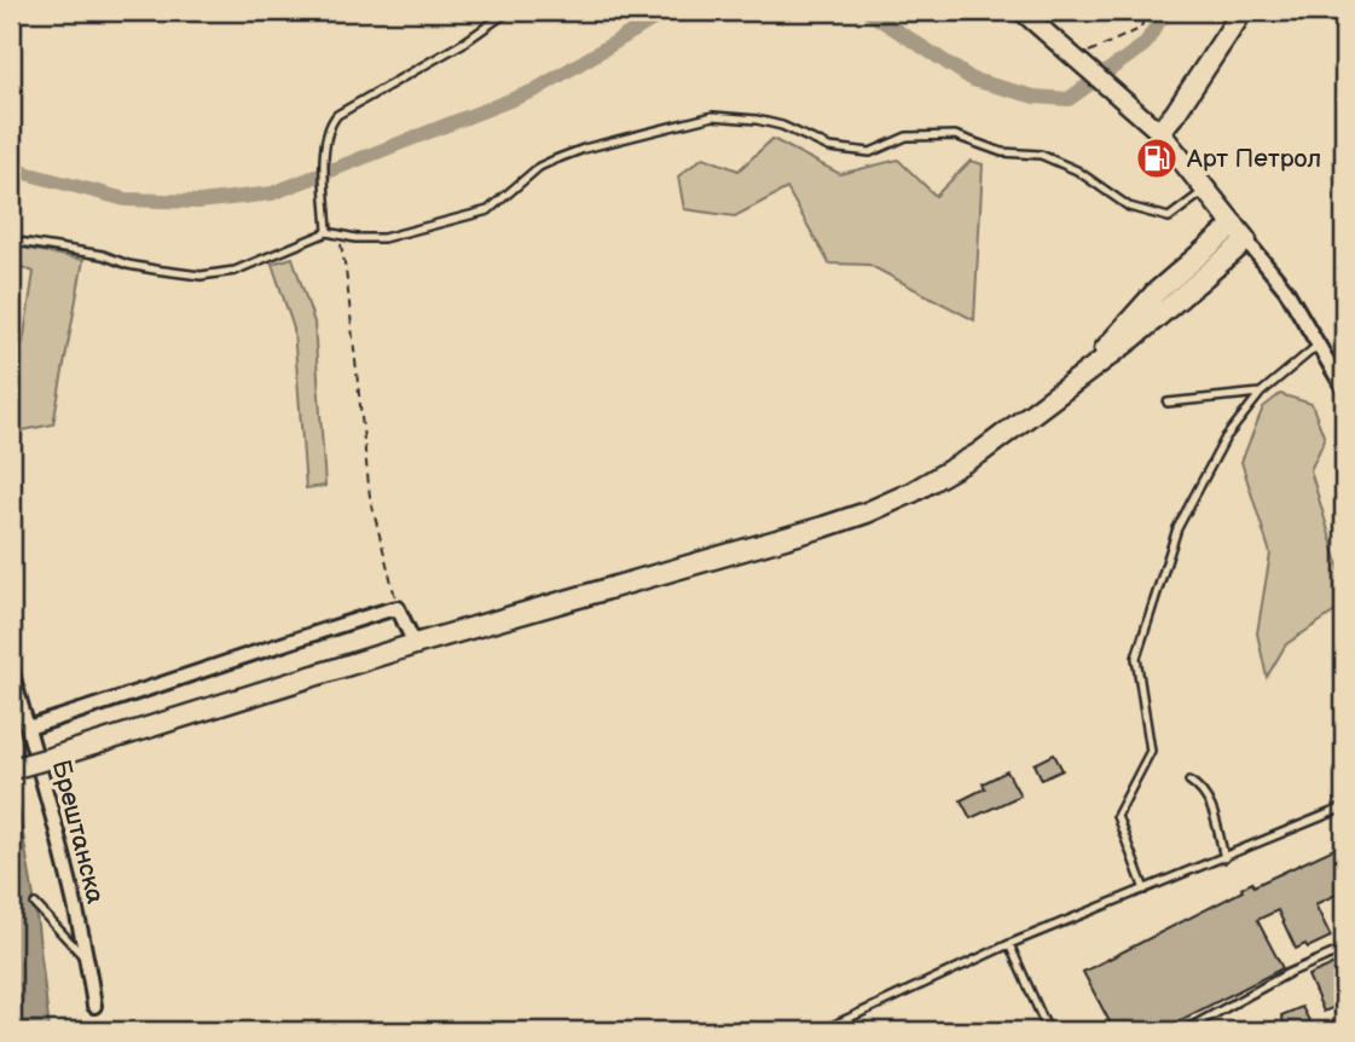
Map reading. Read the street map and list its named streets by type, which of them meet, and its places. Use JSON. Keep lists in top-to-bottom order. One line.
{"streets":{"street":["Брештанска"]},"places":{"fuel station":["Арт Петрол"]}}
